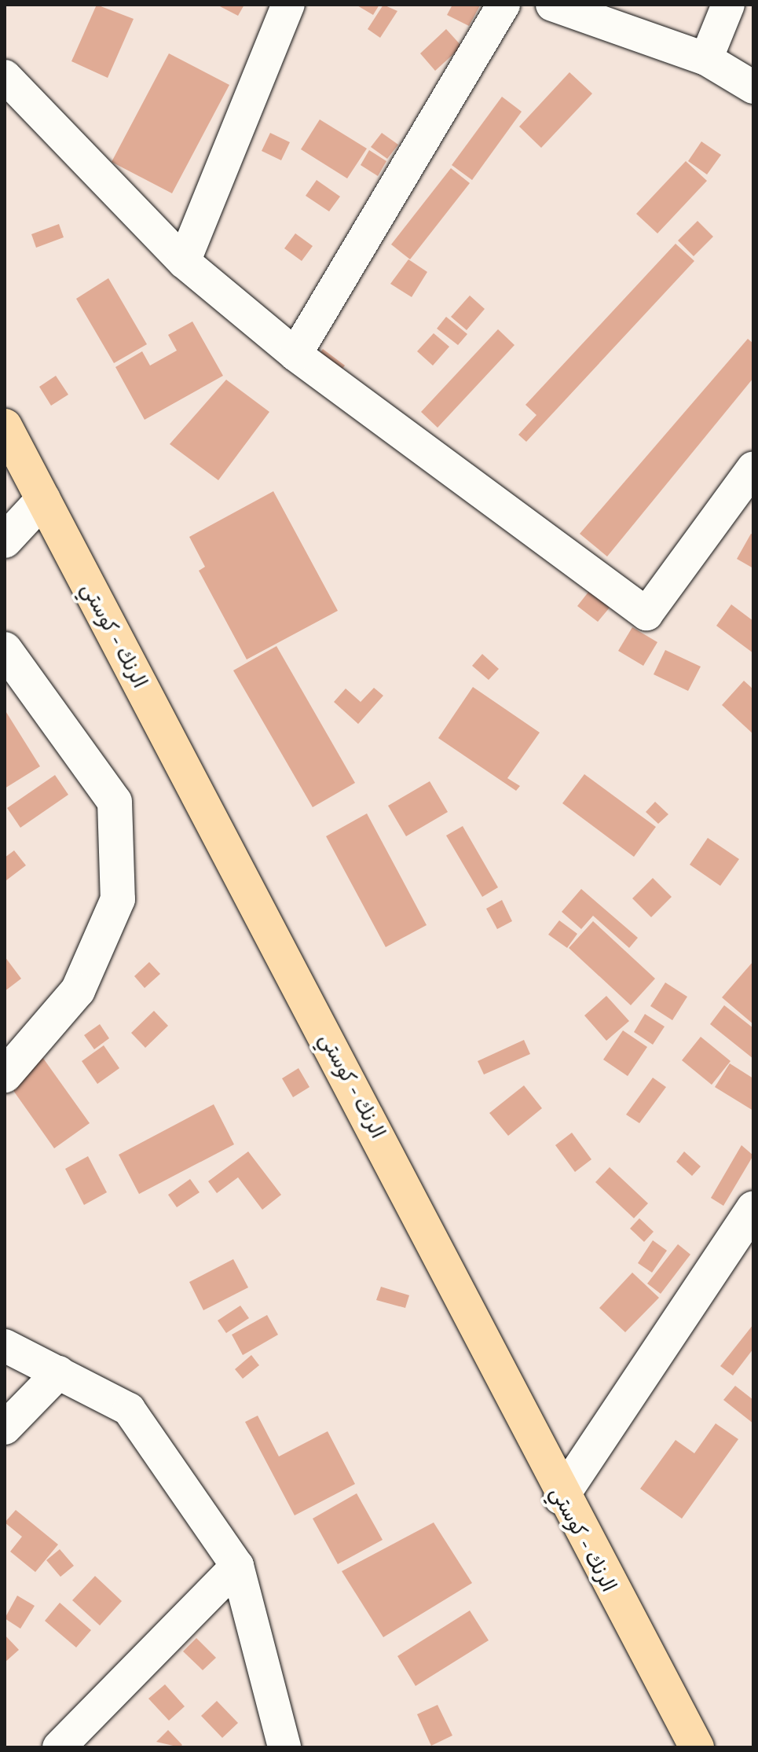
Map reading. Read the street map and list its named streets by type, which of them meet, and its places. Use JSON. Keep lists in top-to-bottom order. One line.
{"streets":{"main road":["الرنك - كوستي"]}}
